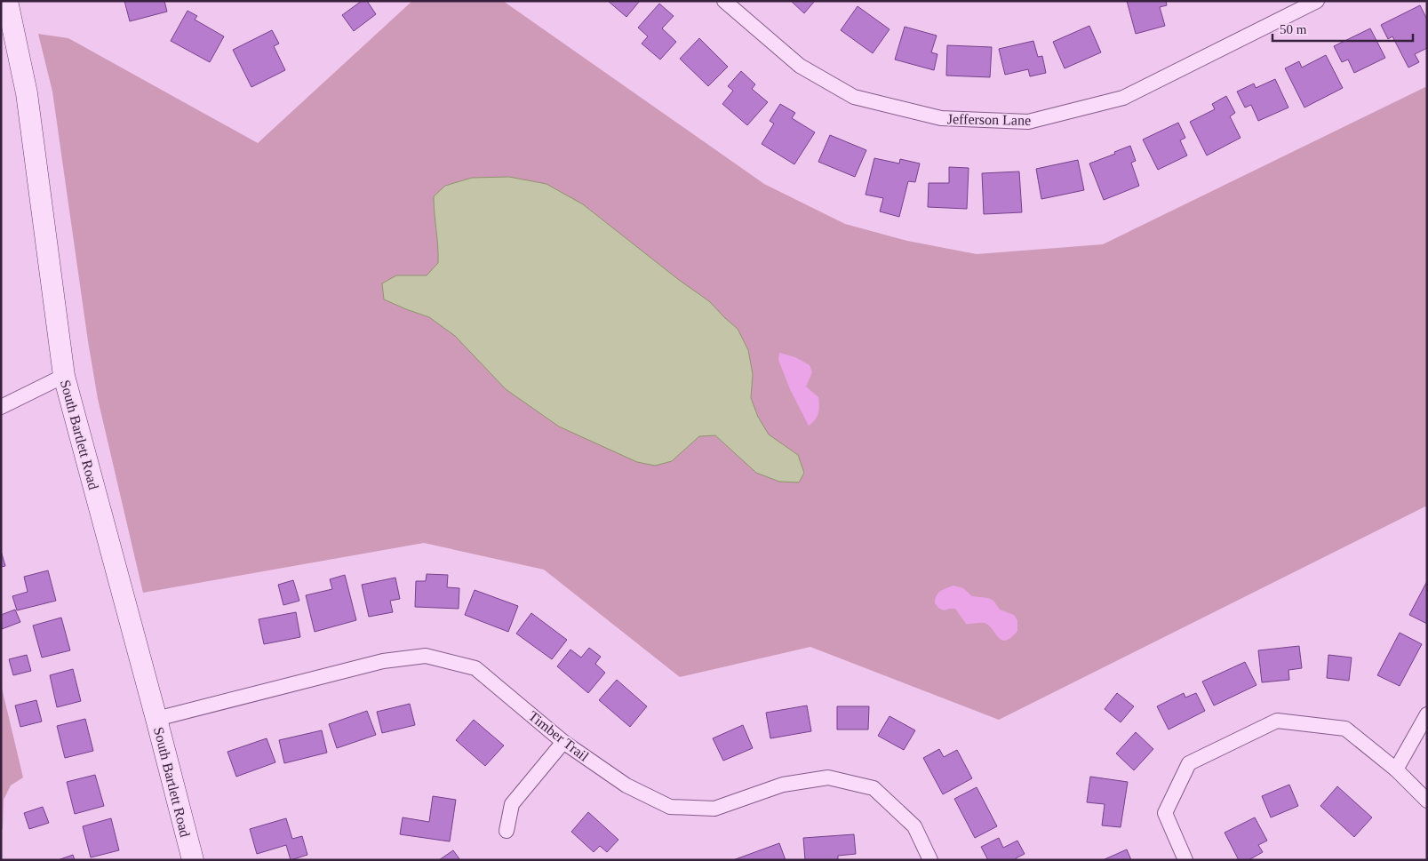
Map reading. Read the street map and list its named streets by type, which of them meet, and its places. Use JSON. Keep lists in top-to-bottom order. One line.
{"streets":{"main road":["South Bartlett Road"],"street":["Jefferson Lane","Timber Trail"]},"crossings":[["South Bartlett Road","Timber Trail"]],"scale_bar":"50 m"}
